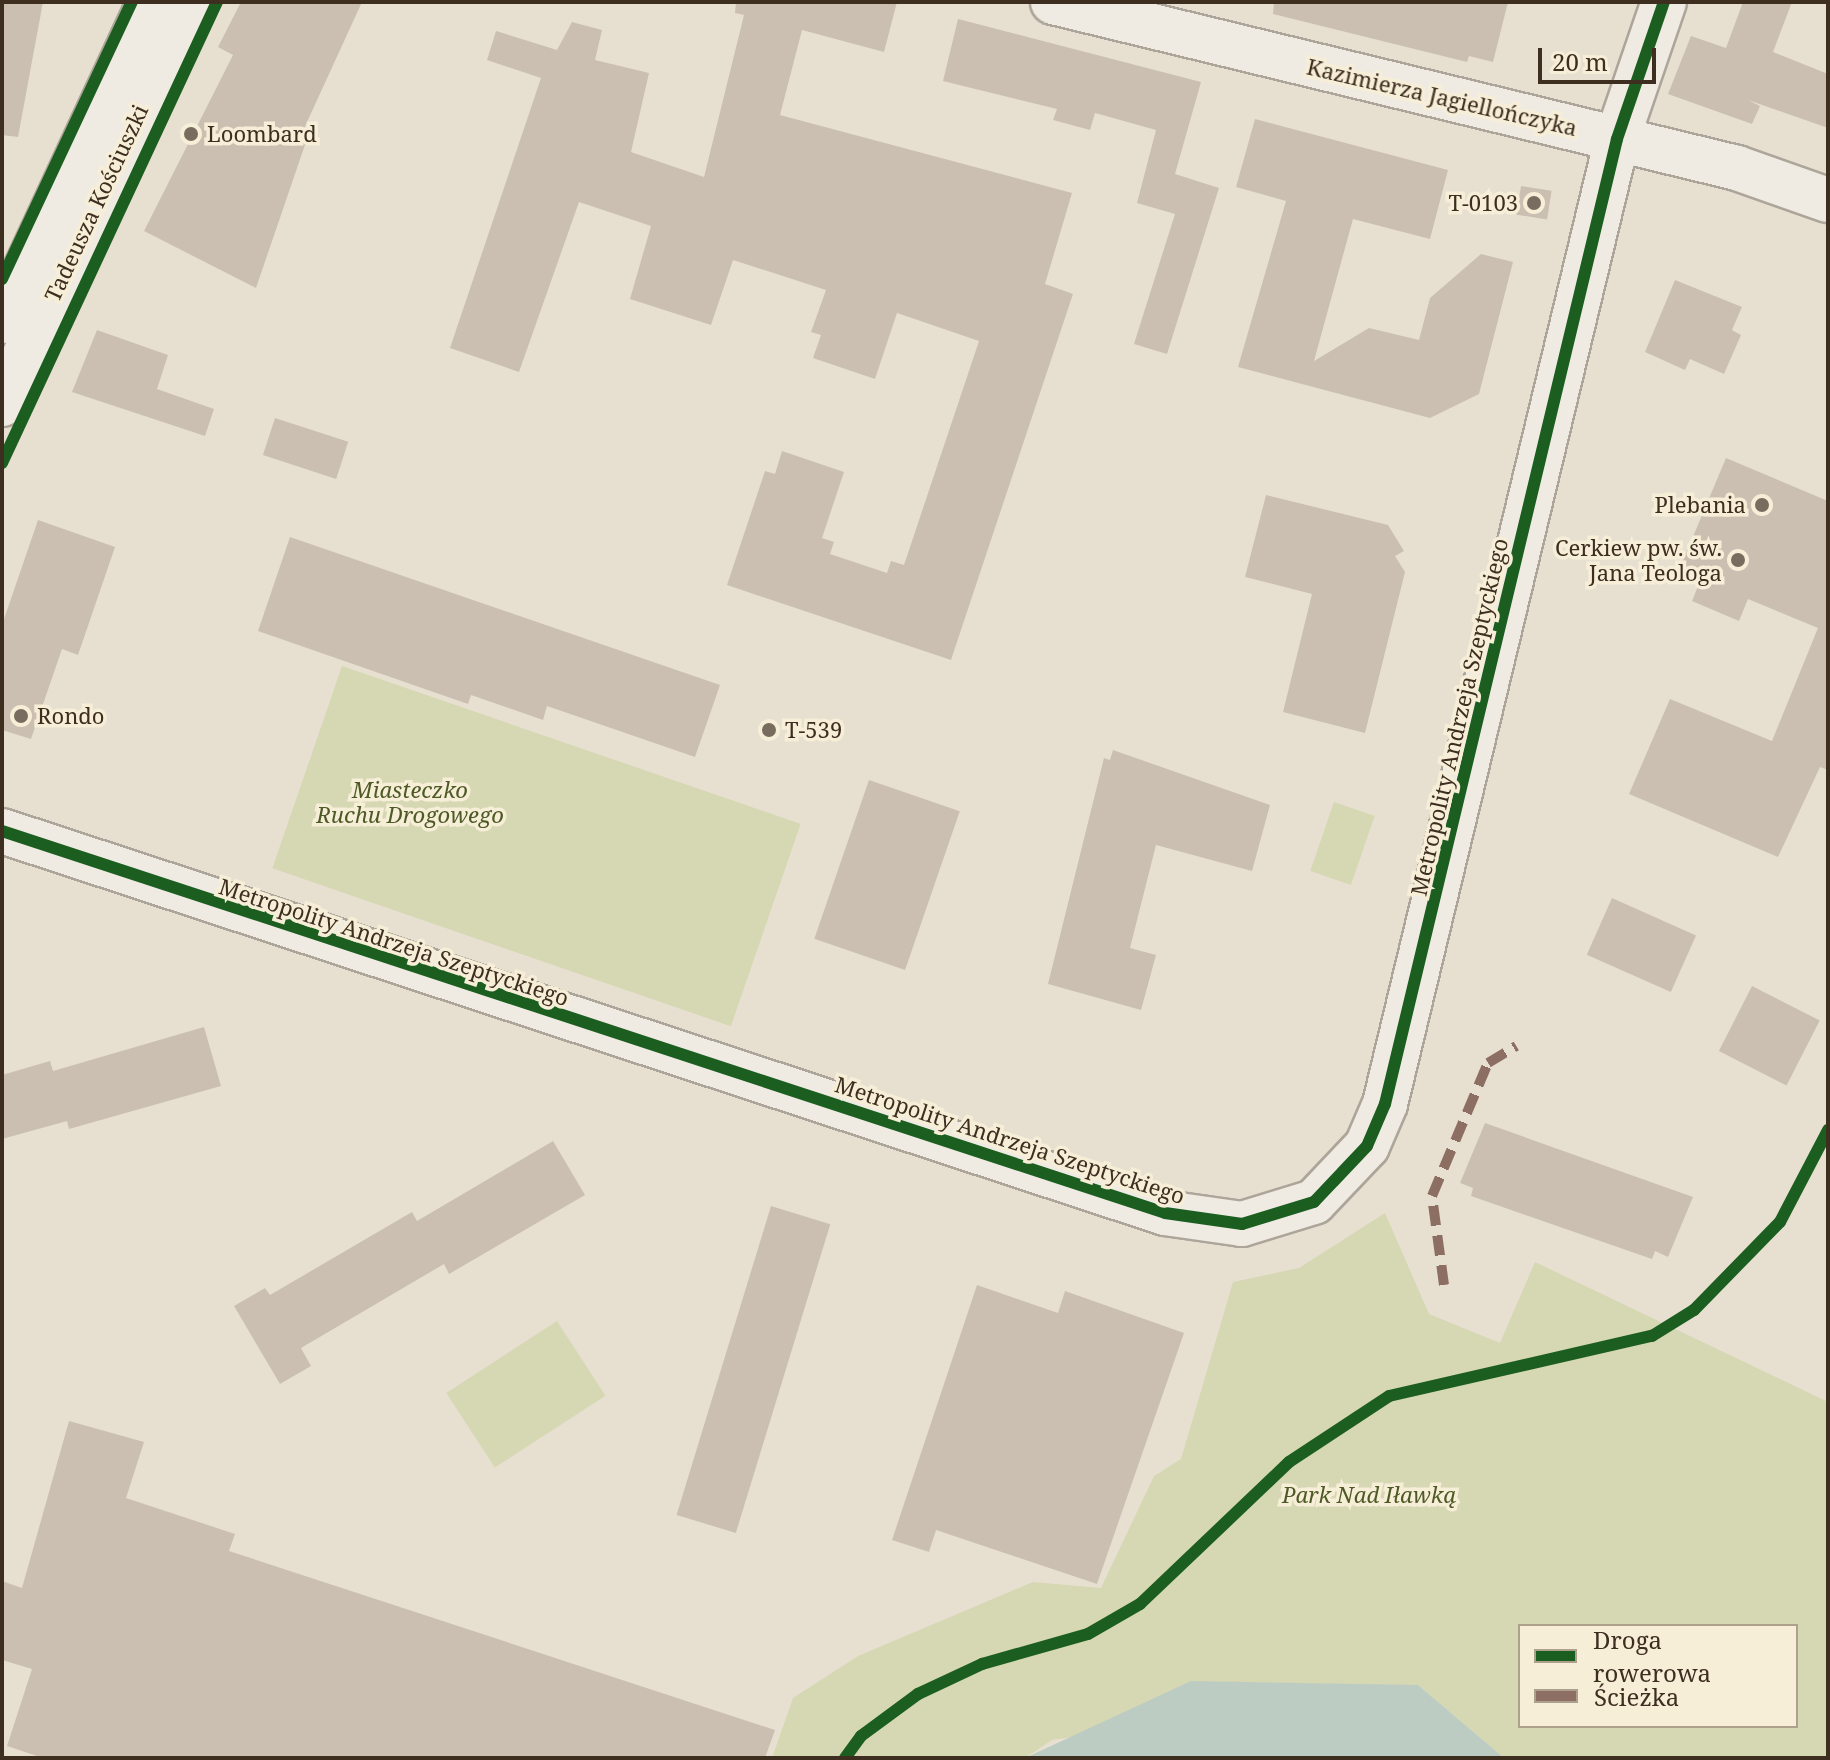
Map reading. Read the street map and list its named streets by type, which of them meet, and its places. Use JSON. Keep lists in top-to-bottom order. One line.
{"streets":{"street":["Kazimierza Jagiellończyka","Tadeusza Kościuszki","Metropolity Andrzeja Szeptyckiego"]},"crossings":[["Kazimierza Jagiellończyka","Metropolity Andrzeja Szeptyckiego"]],"parks":["Miasteczko Ruchu Drogowego","Park Nad Iławką"],"places":["Loombard","T-0103","Plebania","Cerkiew pw. św. Jana Teologa","Rondo","T-539"],"legend":["Droga rowerowa","Ścieżka"],"scale_bar":"20 m"}
